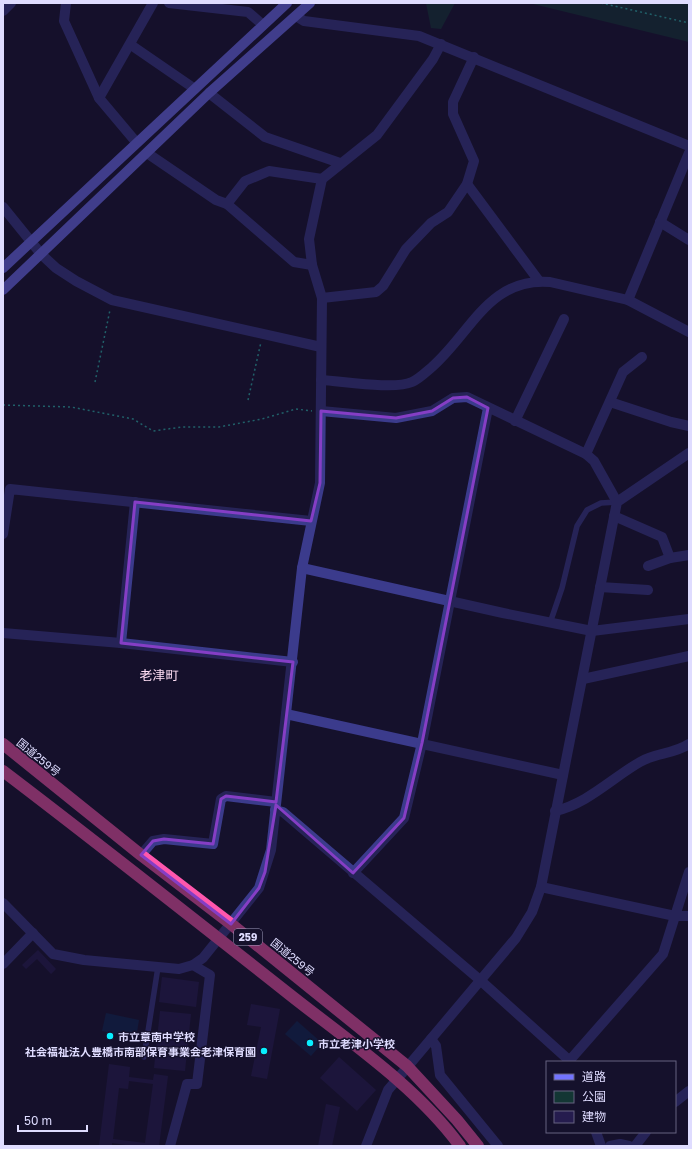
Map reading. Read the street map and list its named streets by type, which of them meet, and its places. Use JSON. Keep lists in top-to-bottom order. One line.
{"streets":{"highway":["国道259号","259"]},"districts":["老津町"],"places":["市立章南中学校","市立老津小学校","社会福祉法人豊橋市南部保育事業会老津保育園"],"legend":["道路","公園","建物"],"scale_bar":"50 m"}
